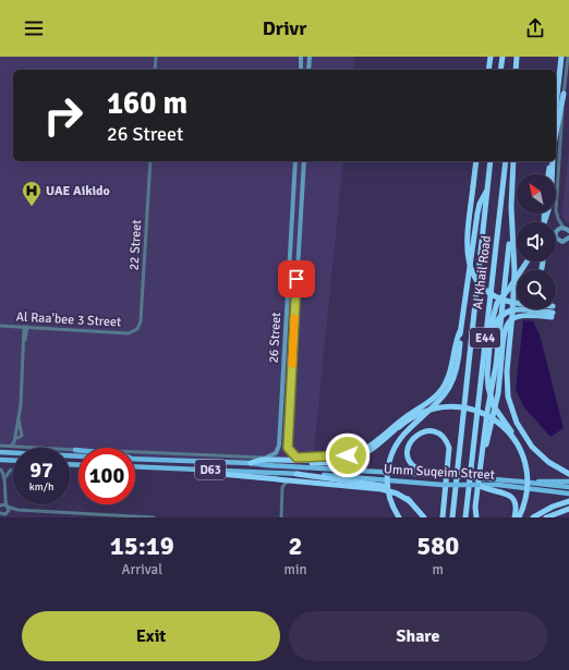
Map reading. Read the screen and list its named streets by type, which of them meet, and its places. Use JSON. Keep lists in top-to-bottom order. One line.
{"streets":{"highway":["Al Khail Road","E44"],"main road":["26 Street","D63","Umm Suqeim Street"],"street":["22 Street","Al Raa'bee 3 Street"]},"crossings":[["22 Street","Al Raa'bee 3 Street"]],"places":{"hospital":["UAE Aikido"]},"north":"top left","page":{"header":"Drivr","turn":["160 m","26 Street"],"speed":"97 km/h","limit":"100","eta":["15:19","Arrival","2","min","580","m"],"buttons":["Exit","Share"]}}
